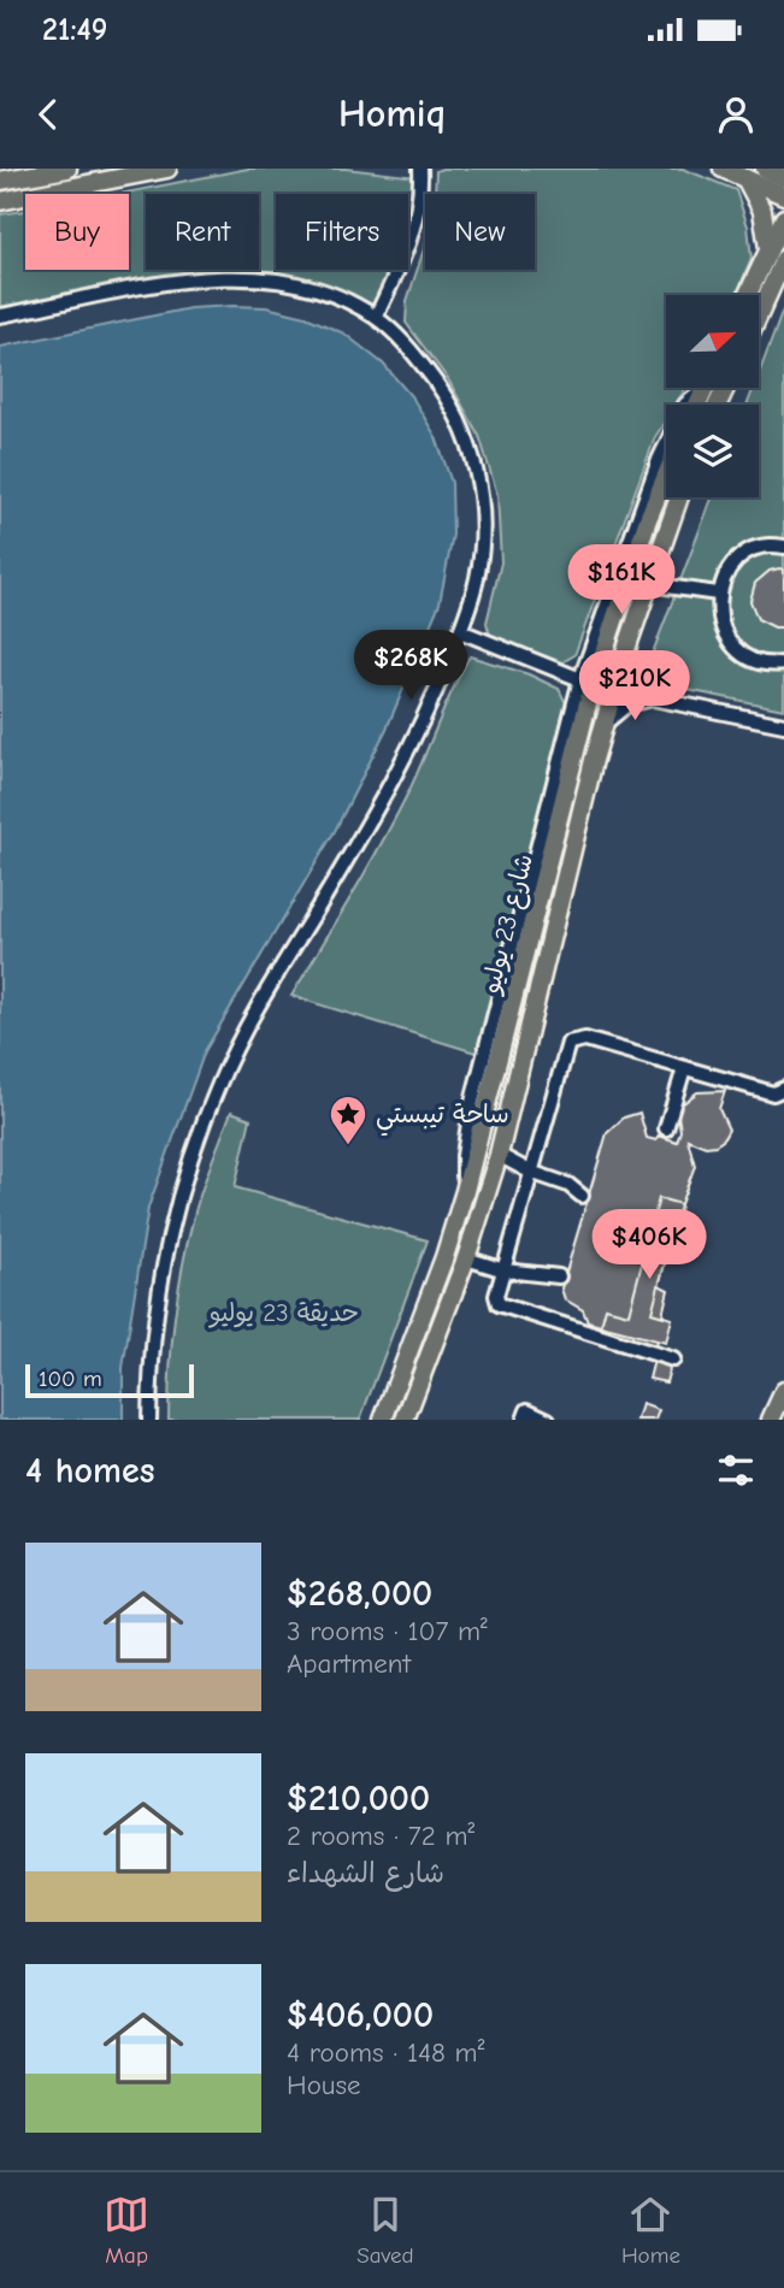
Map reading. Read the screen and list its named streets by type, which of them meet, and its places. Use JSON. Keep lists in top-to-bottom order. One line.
{"streets":{"main road":["شارع 23 يوليو"]},"parks":["حديقة 23 يوليو"],"places":{"place":["ساحة تيبستي"]},"scale_bar":"100 m","north":"top right","page":{"status":"21:49","header":"Homiq","chip":["Buy","Rent","Filters","New"],"price":["$161K","$268K","$210K","$406K"],"scale":"100 m","heading":"4 homes","list":[{"name":"$268,000","note":"3 rooms · 107 m² · Apartment"},{"name":"$210,000","note":"2 rooms · 72 m² · شارع الشهداء"},{"name":"$406,000","note":"4 rooms · 148 m² · House"}],"tabs":["Map","Saved","Home"]}}
